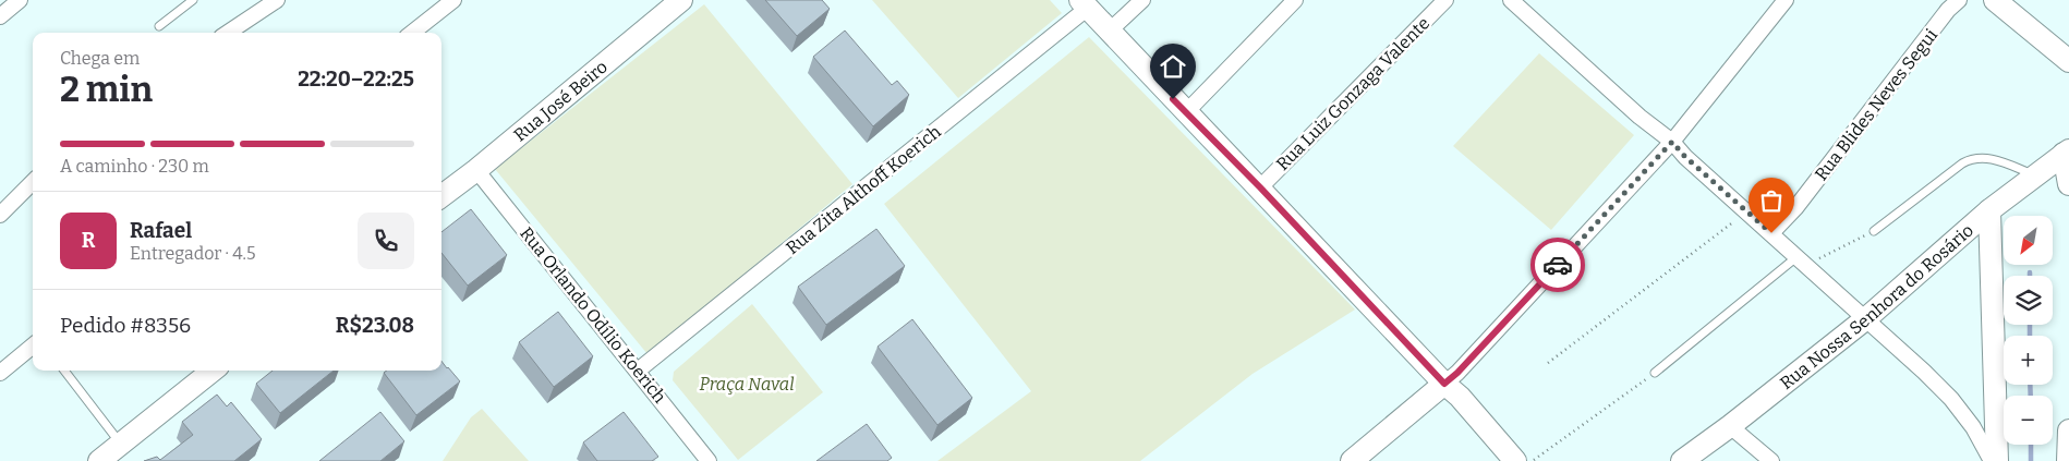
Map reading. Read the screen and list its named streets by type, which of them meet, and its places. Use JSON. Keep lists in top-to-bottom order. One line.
{"streets":{"street":["Rua Luiz Gonzaga Valente","Rua José Beiro","Rua Blides Neves Segui","Rua Zita Althoff Koerich","Rua Nossa Senhora do Rosário","Rua Orlando Odílio Koerich"]},"crossings":[["Rua José Beiro","Rua Orlando Odílio Koerich"],["Rua Zita Althoff Koerich","Rua Orlando Odílio Koerich"]],"parks":["Praça Naval"],"north":"bottom left","page":{"heading":["2 min","Chega em","22:20–22:25"],"panel":["Rafael","Entregador · 4.5","Pedido #8356","R$23.08"],"bar":"A caminho · 230 m","round":"R","map_buttons":["+","−"]}}
